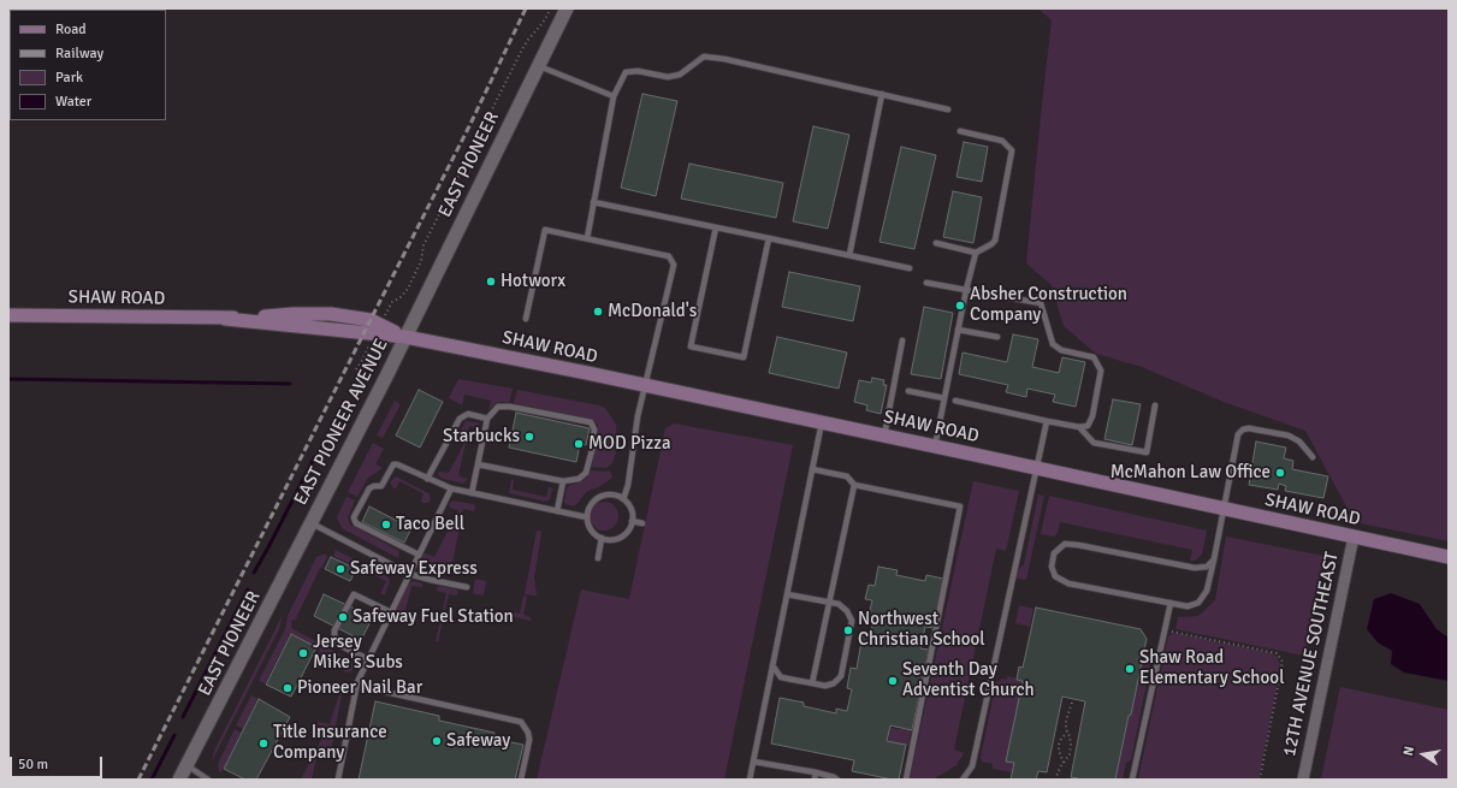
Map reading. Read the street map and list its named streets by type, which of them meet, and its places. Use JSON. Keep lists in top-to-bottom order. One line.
{"streets":{"main road":["SHAW ROAD"],"street":["EAST PIONEER","EAST PIONEER AVENUE","12TH AVENUE SOUTHEAST"]},"crossings":[["EAST PIONEER","SHAW ROAD"],["EAST PIONEER","EAST PIONEER AVENUE"],["SHAW ROAD","EAST PIONEER AVENUE"],["SHAW ROAD","12TH AVENUE SOUTHEAST"]],"places":["Hotworx","Absher Construction Company","McDonald's","Starbucks","MOD Pizza","McMahon Law Office","Taco Bell","Safeway Express","Safeway Fuel Station","Northwest Christian School","Jersey Mike's Subs","Shaw Road Elementary School","Seventh Day Adventist Church","Pioneer Nail Bar","Safeway","Title Insurance Company"],"legend":["Road","Railway","Park","Water"],"scale_bar":"50 m","north":"left"}
